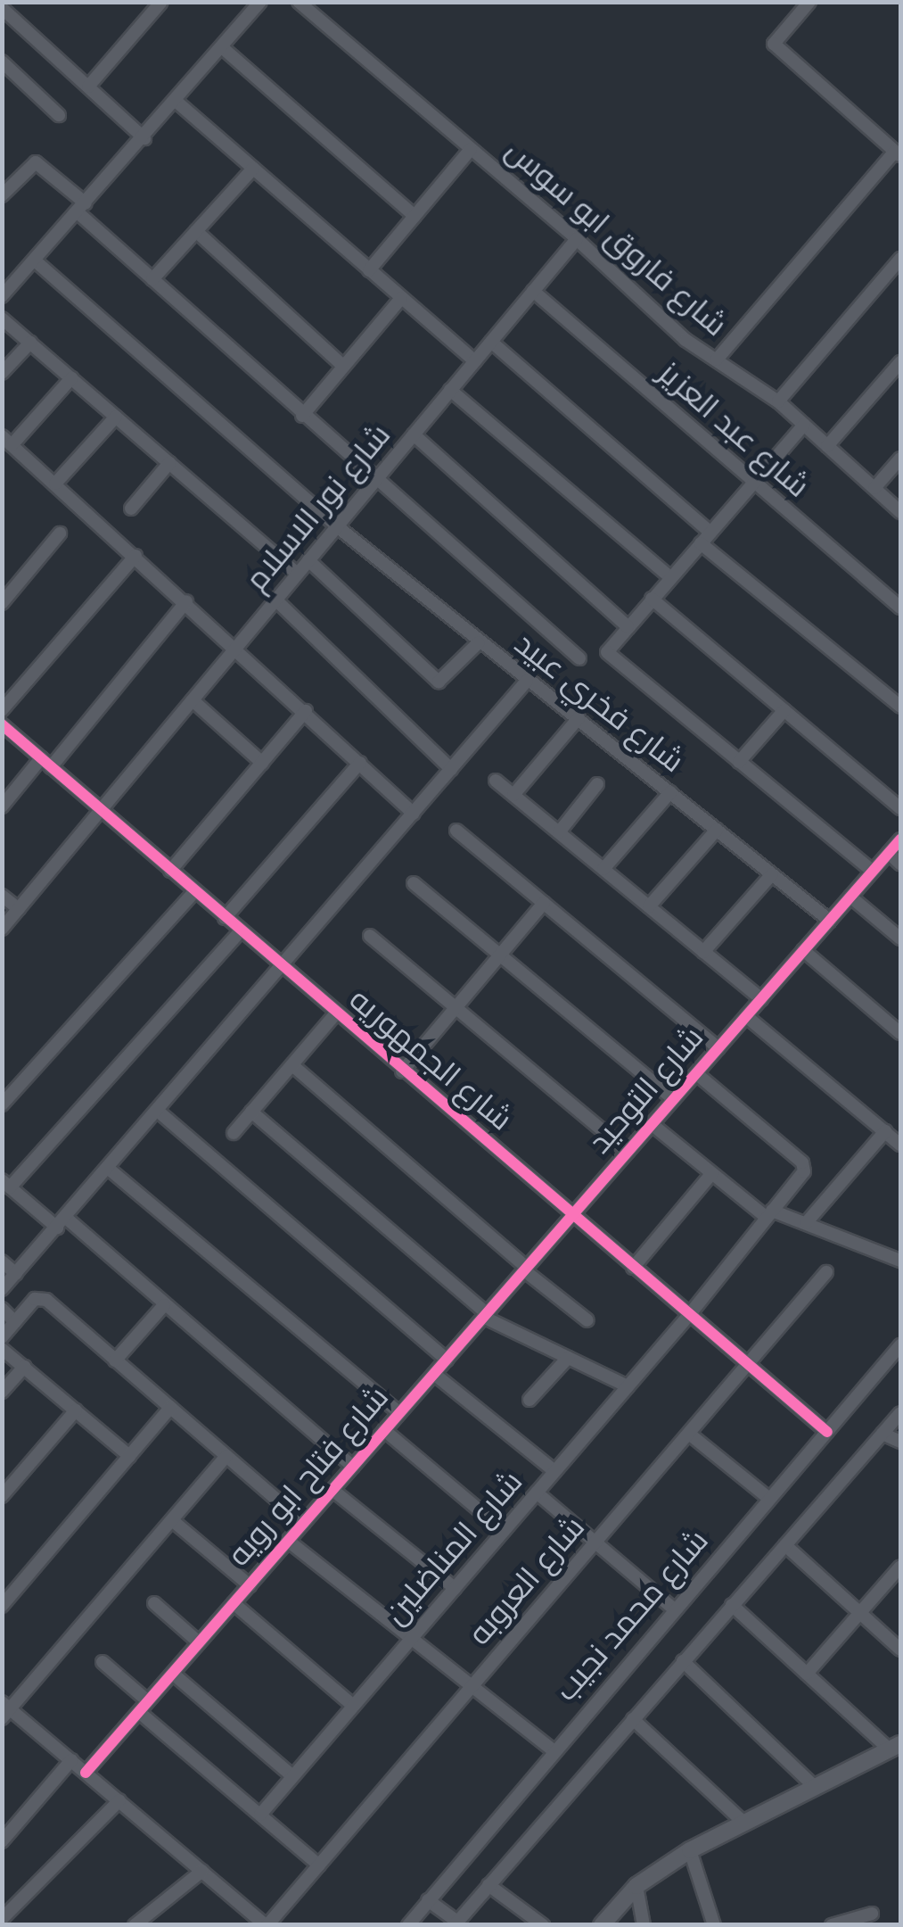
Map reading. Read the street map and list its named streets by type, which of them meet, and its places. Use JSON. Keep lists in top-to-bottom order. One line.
{"streets":{"street":["شارع فاروق ابو سوس","شارع عبد العزيز","شارع نور الاسلام","شارع فخري عبيد","شارع الجمهوريه","شارع التوحيد","شارع فتاح ابو رويه","شارع المناضلين","شارع العروبه","شارع محمد نجيب"]},"crossings":[["شارع فاروق ابو سوس","شارع نور الاسلام"],["شارع عبد العزيز","شارع نور الاسلام"],["شارع نور الاسلام","شارع فخري عبيد"],["شارع نور الاسلام","شارع الجمهوريه"],["شارع فخري عبيد","شارع التوحيد"],["شارع الجمهوريه","شارع التوحيد"],["شارع الجمهوريه","شارع فتاح ابو رويه"],["شارع الجمهوريه","شارع المناضلين"],["شارع الجمهوريه","شارع العروبه"],["شارع الجمهوريه","شارع محمد نجيب"],["شارع التوحيد","شارع فتاح ابو رويه"],["شارع التوحيد","شارع المناضلين"]]}
